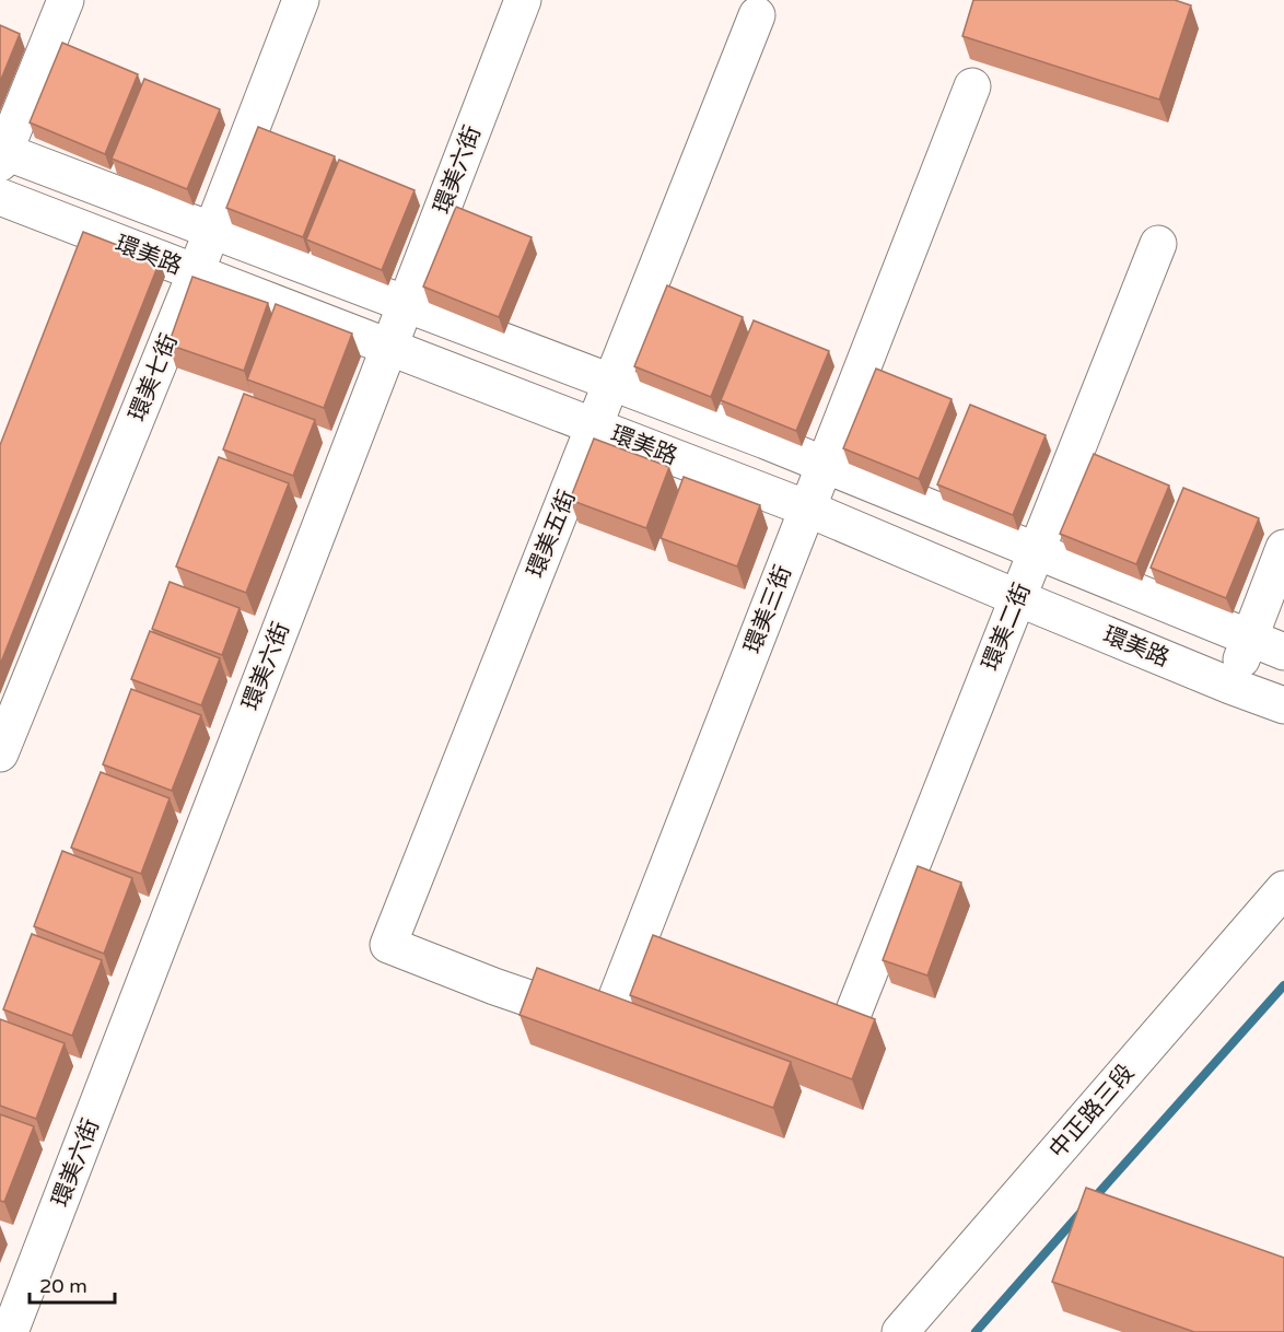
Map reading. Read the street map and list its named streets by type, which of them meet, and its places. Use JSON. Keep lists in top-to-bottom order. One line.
{"streets":{"main road":["環美六街","環美路","環美七街","環美五街","環美三街","環美二街","中正路三段"]},"crossings":[["環美六街","環美路"],["環美路","環美七街"],["環美路","環美五街"],["環美路","環美三街"],["環美路","環美二街"],["環美五街","環美三街"]],"scale_bar":"20 m"}
